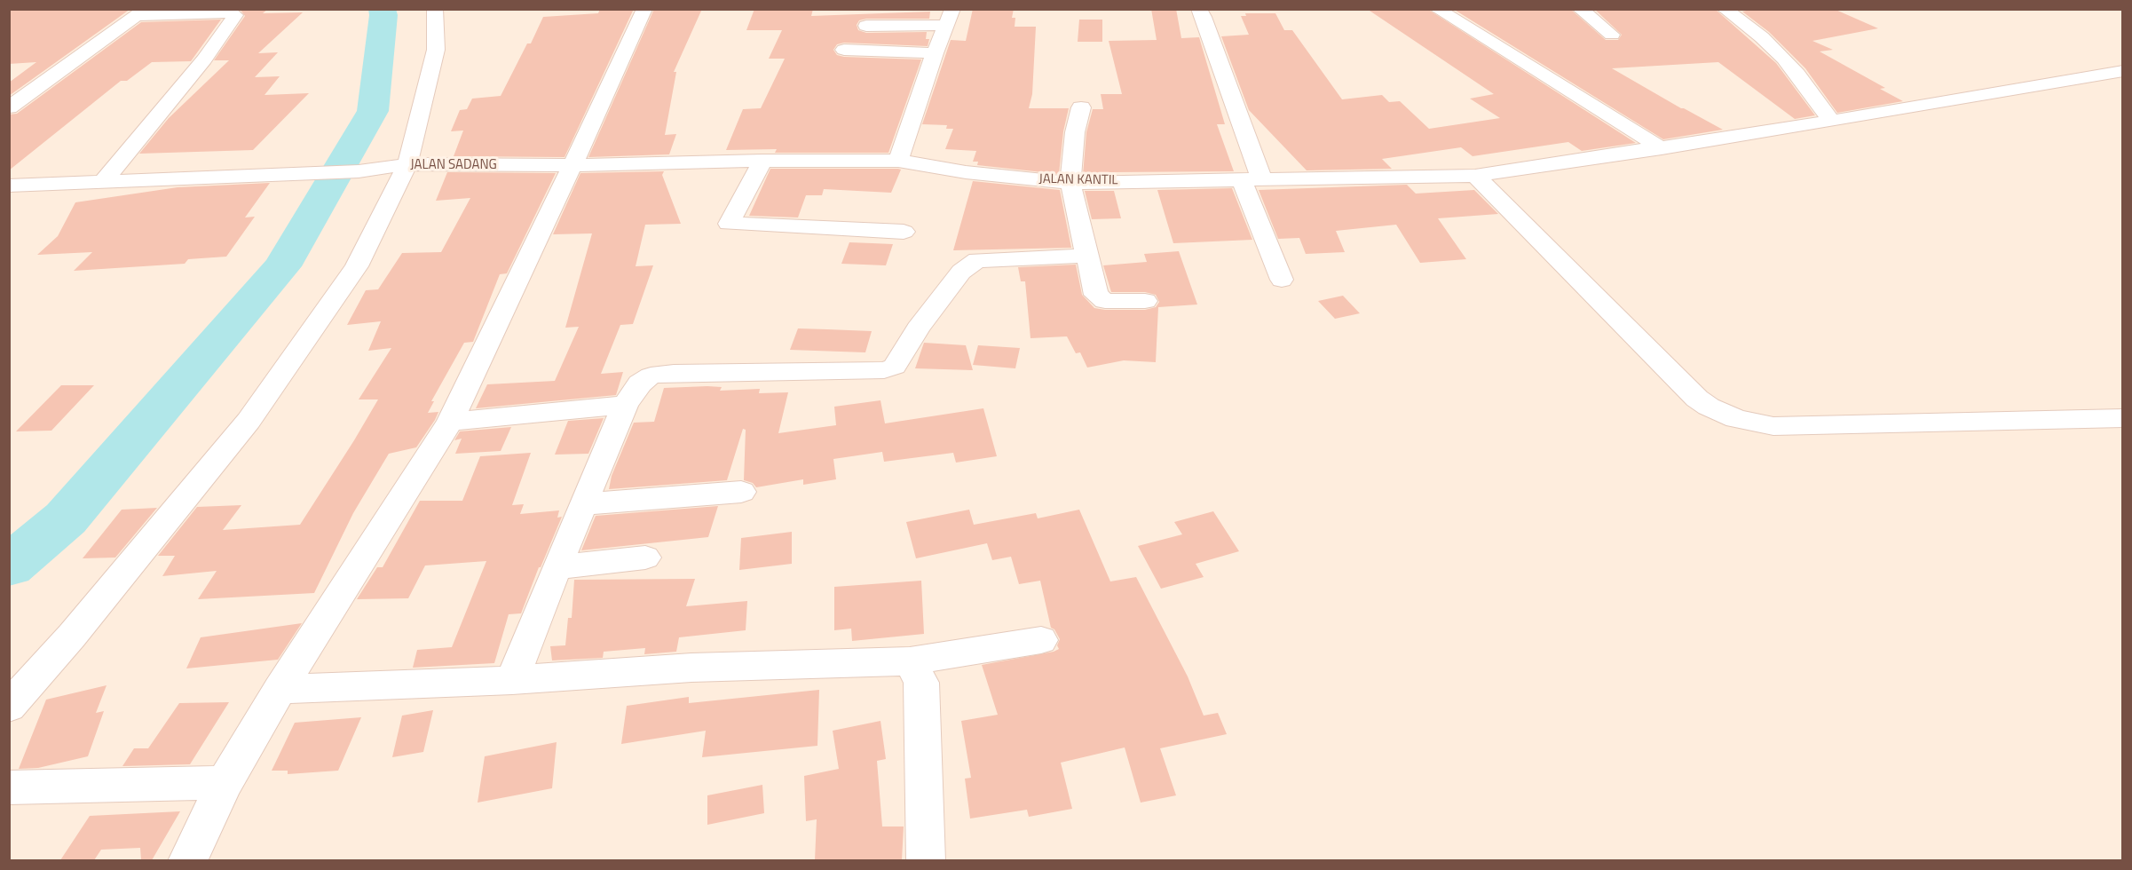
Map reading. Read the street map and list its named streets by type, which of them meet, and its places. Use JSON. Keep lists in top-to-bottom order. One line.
{"streets":{"street":["JALAN SADANG","JALAN KANTIL"]},"crossings":[["JALAN SADANG","JALAN KANTIL"]]}
